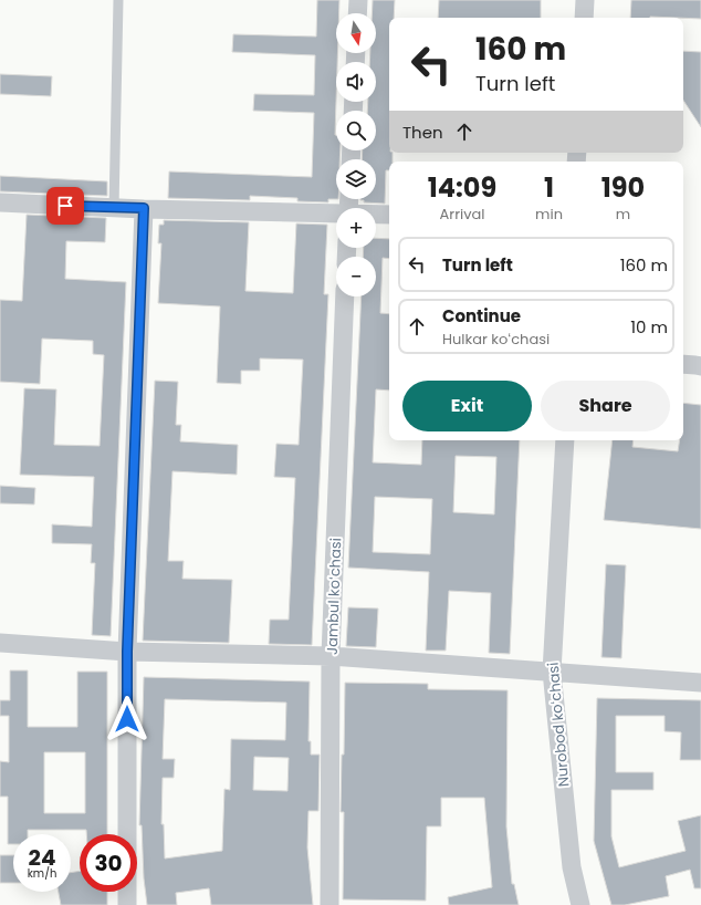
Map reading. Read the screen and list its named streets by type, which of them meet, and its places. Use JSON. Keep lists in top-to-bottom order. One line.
{"streets":{"street":["Jambul koʻchasi","Nurobod koʻchasi"]},"north":"bottom","page":{"map_buttons":["+","−"],"turn":["160 m","Turn left"],"then":"Then","eta":["14:09","Arrival","1","min","190","m"],"list":[{"name":"Turn left","value":"160 m"},{"name":"Continue","note":"Hulkar koʻchasi","value":"10 m"}],"buttons":["Exit","Share"],"speed":"24 km/h","limit":"30"}}
